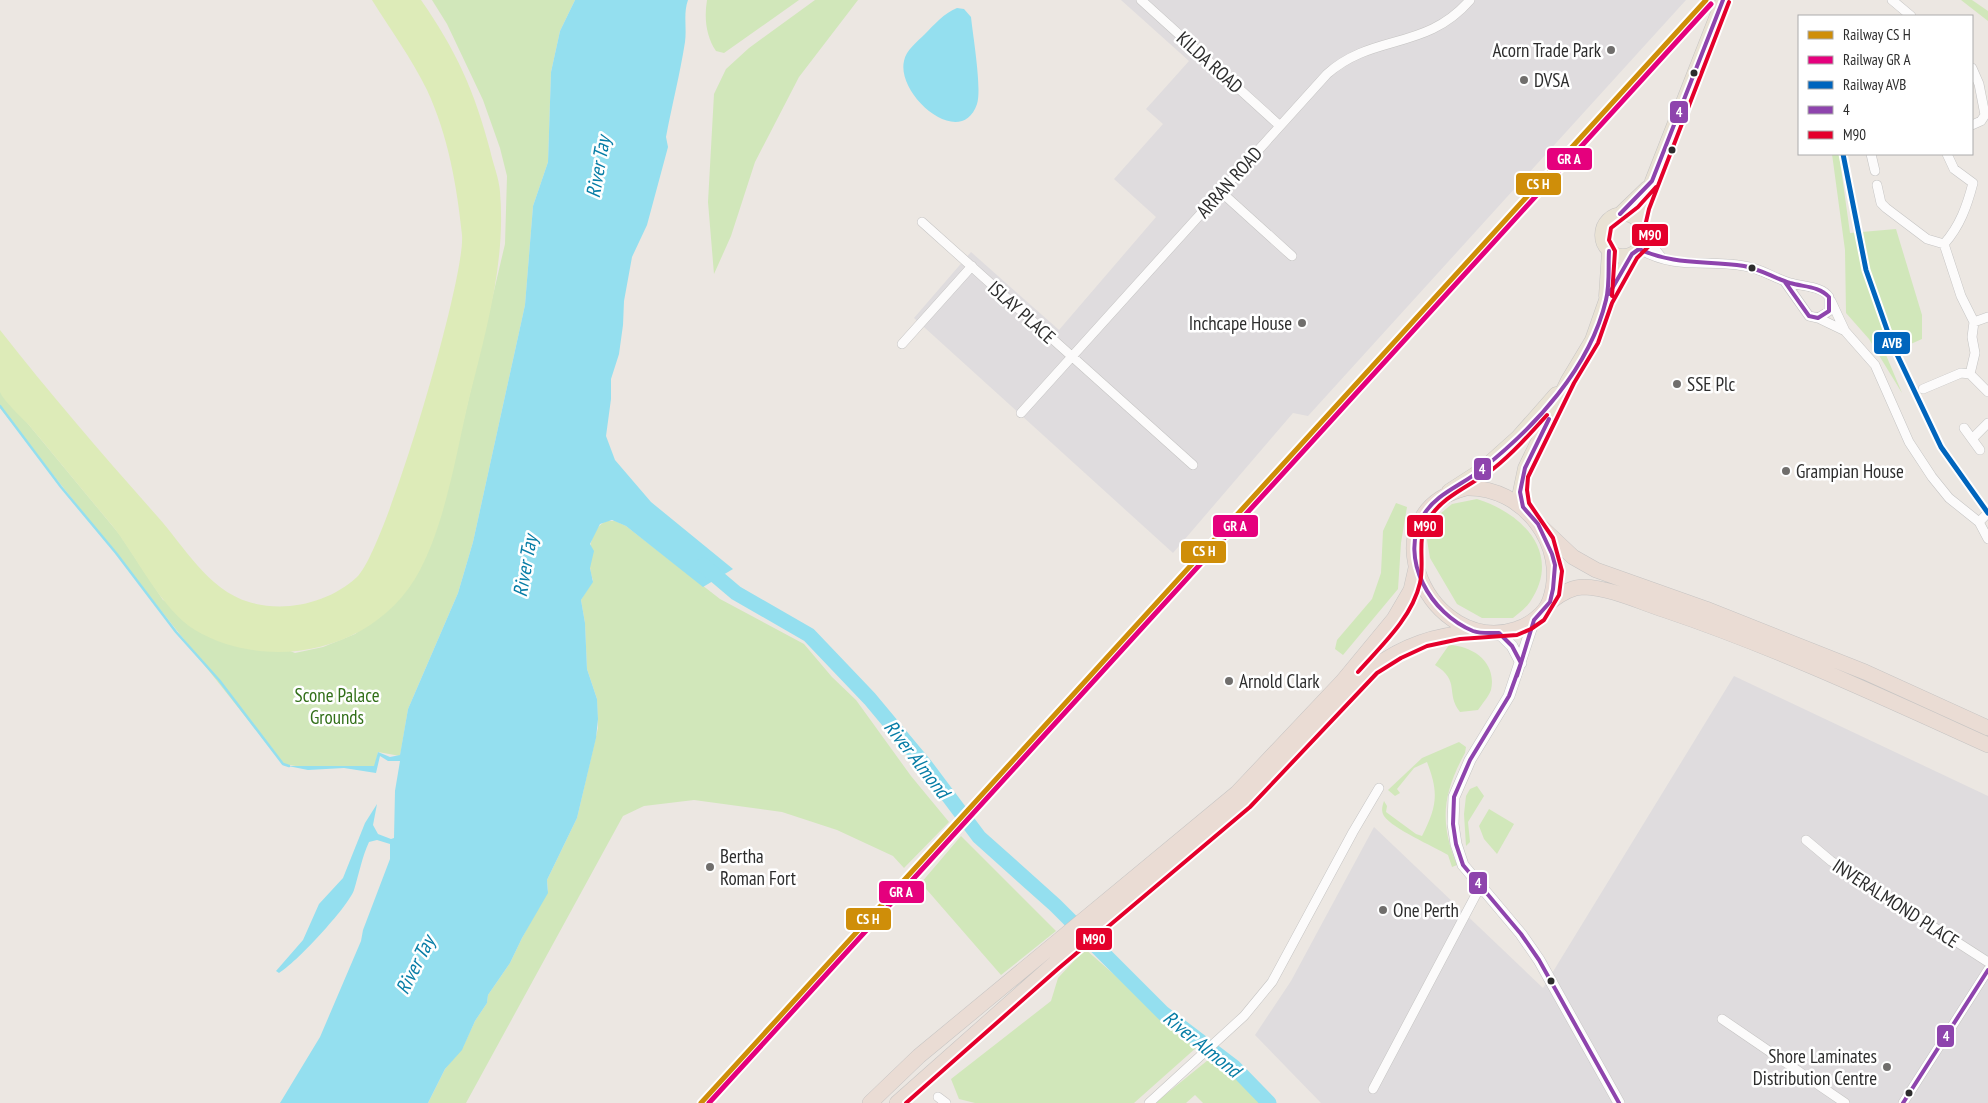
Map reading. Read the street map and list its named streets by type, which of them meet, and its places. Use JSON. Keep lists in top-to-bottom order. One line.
{"streets":{"street":["KILDA ROAD","ARRAN ROAD","ISLAY PLACE","INVERALMOND PLACE"]},"crossings":[["KILDA ROAD","ARRAN ROAD"],["ARRAN ROAD","ISLAY PLACE"]],"water":["River Tay","River Almond"],"parks":["Scone Palace Grounds"],"places":["Acorn Trade Park","DVSA","Inchcape House","SSE Plc","Grampian House","Arnold Clark","Bertha Roman Fort","One Perth","Shore Laminates Distribution Centre"],"lines":["transit line 4","transit line M90","rail line AVB"],"legend":["Railway CS H","Railway GR A","Railway AVB","4","M90"]}
